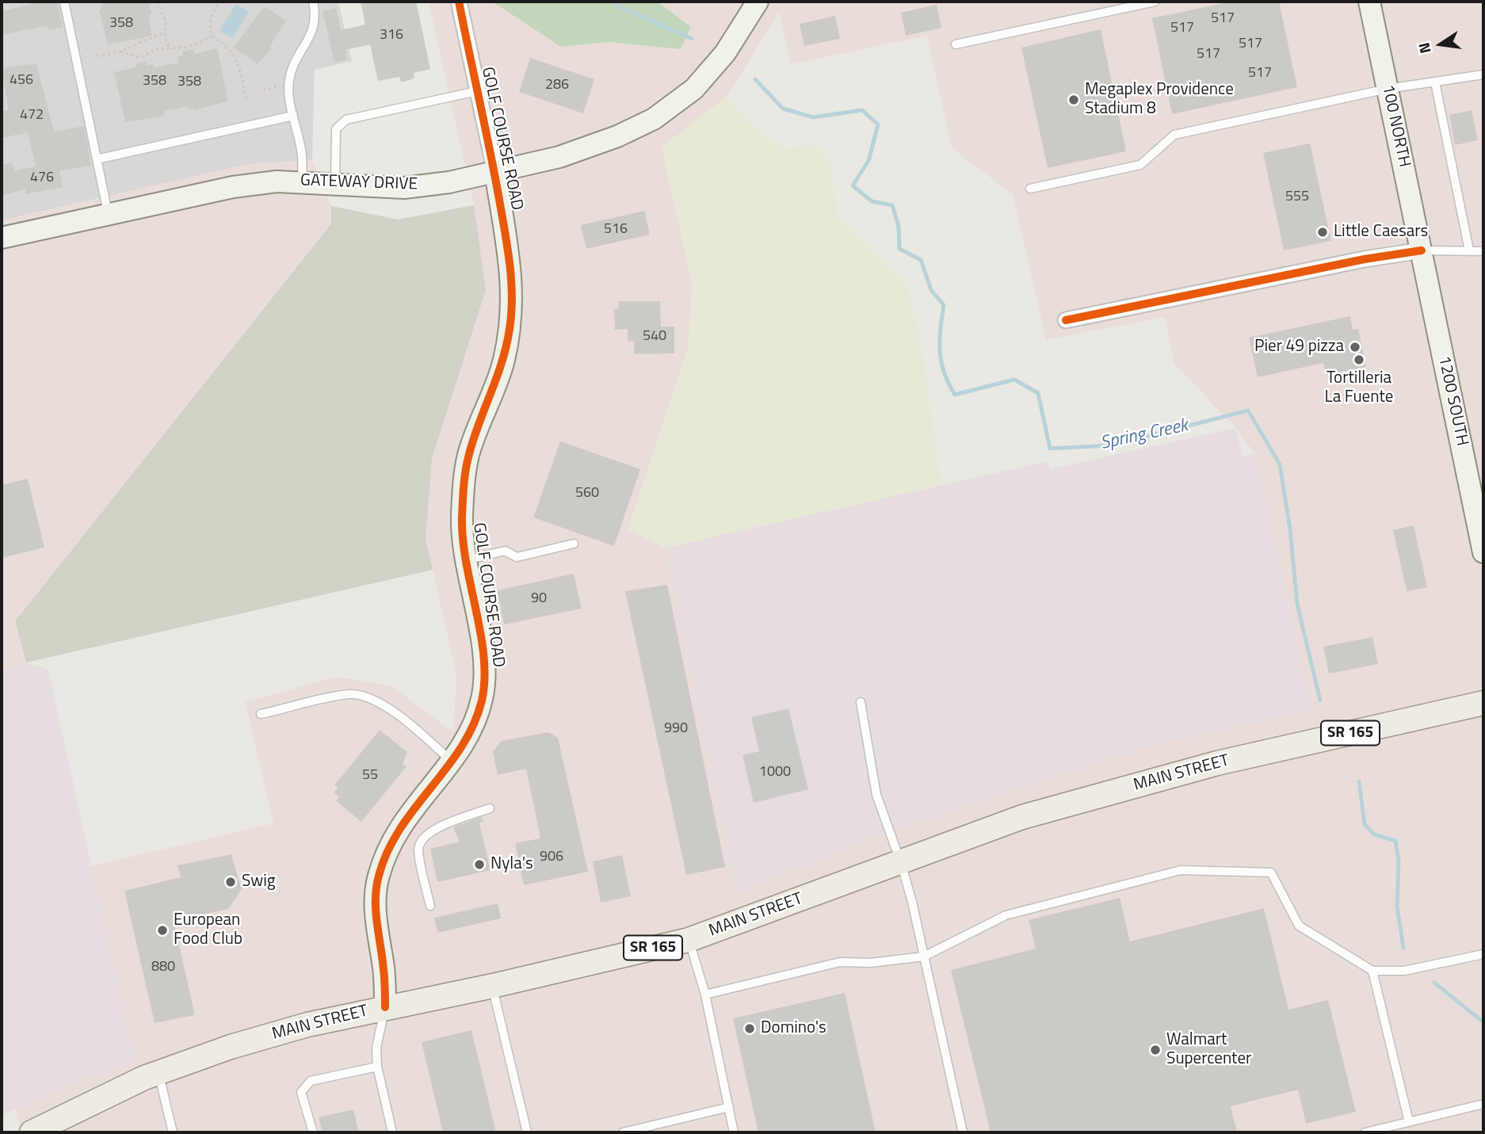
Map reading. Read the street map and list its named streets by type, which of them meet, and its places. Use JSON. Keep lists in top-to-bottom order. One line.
{"streets":{"main road":["100 NORTH","GOLF COURSE ROAD","GATEWAY DRIVE","1200 SOUTH","SR 165","MAIN STREET"]},"crossings":[["100 NORTH","1200 SOUTH"],["GOLF COURSE ROAD","GATEWAY DRIVE"],["GOLF COURSE ROAD","MAIN STREET"]],"water":["Spring Creek"],"places":["Megaplex Providence Stadium 8","Little Caesars","Pier 49 pizza","Tortilleria La Fuente","Nyla's","Swig","European Food Club","Domino's","Walmart Supercenter"],"house_numbers":["517","358","517","316","517","517","517","456","358","358","286","472","476","555","516","540","560","90","990","1000","55","906","880"],"north":"left"}
